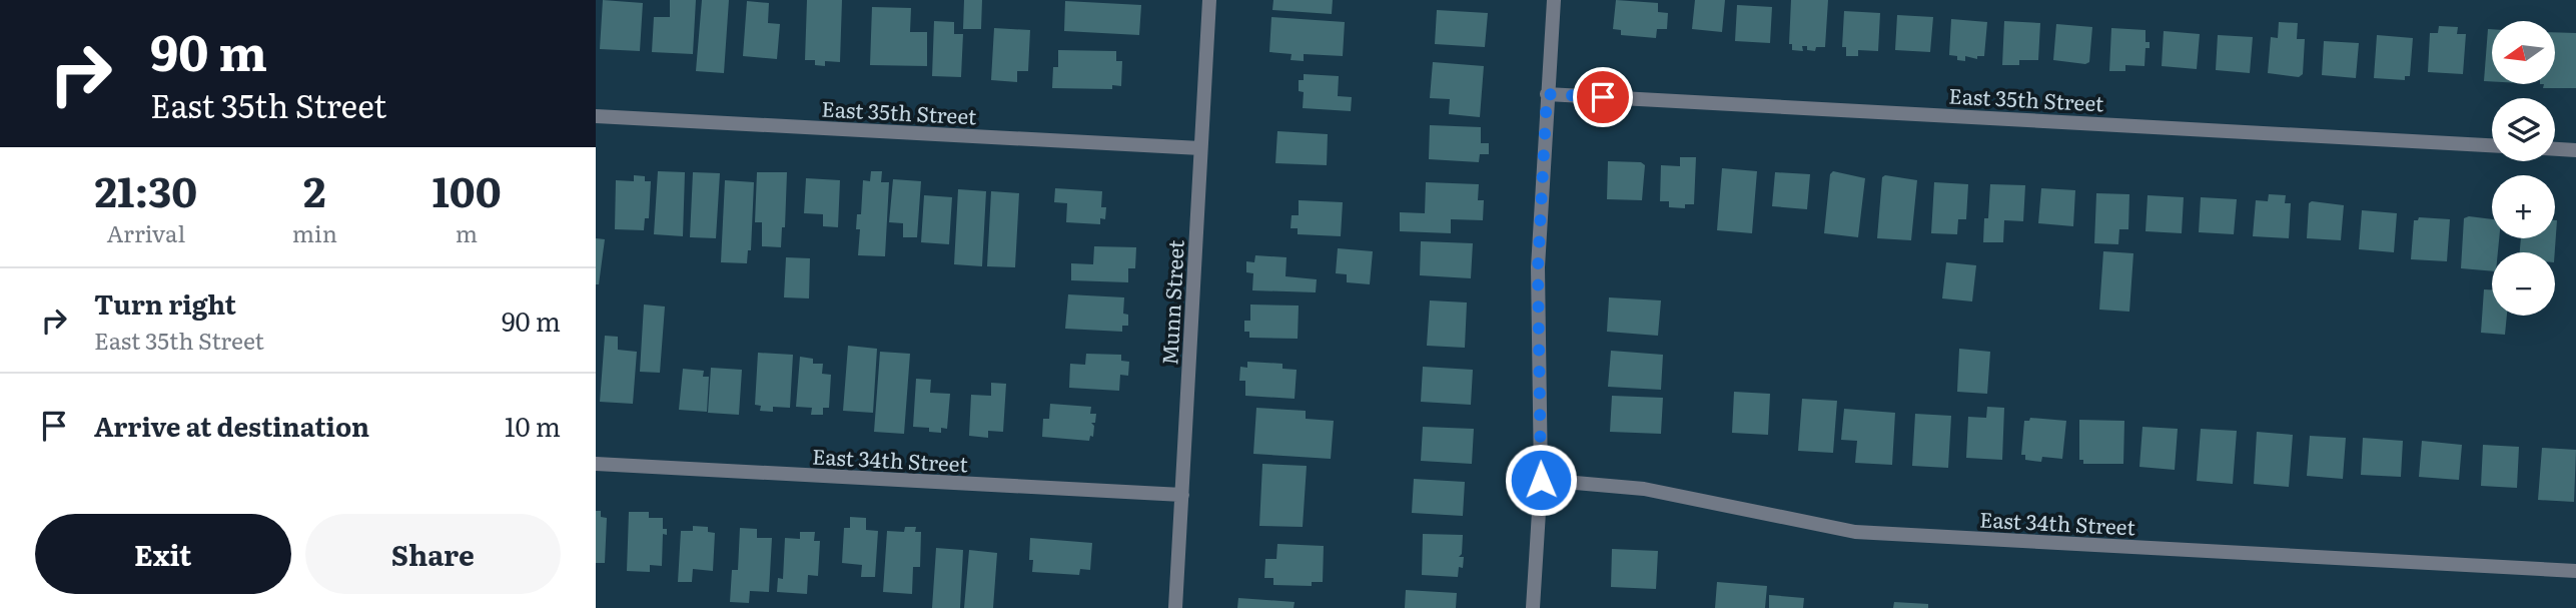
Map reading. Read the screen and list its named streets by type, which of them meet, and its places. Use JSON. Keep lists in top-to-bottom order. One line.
{"streets":{"street":["East 35th Street","Munn Street","East 34th Street"]},"crossings":[["East 35th Street","Munn Street"],["Munn Street","East 34th Street"]],"north":"left","page":{"turn":["90 m","East 35th Street"],"map_buttons":["+","−"],"eta":["21:30","Arrival","2","min","100","m"],"list":[{"name":"Turn right","note":"East 35th Street","value":"90 m"},{"name":"Arrive at destination","value":"10 m"}],"buttons":["Exit","Share"]}}
